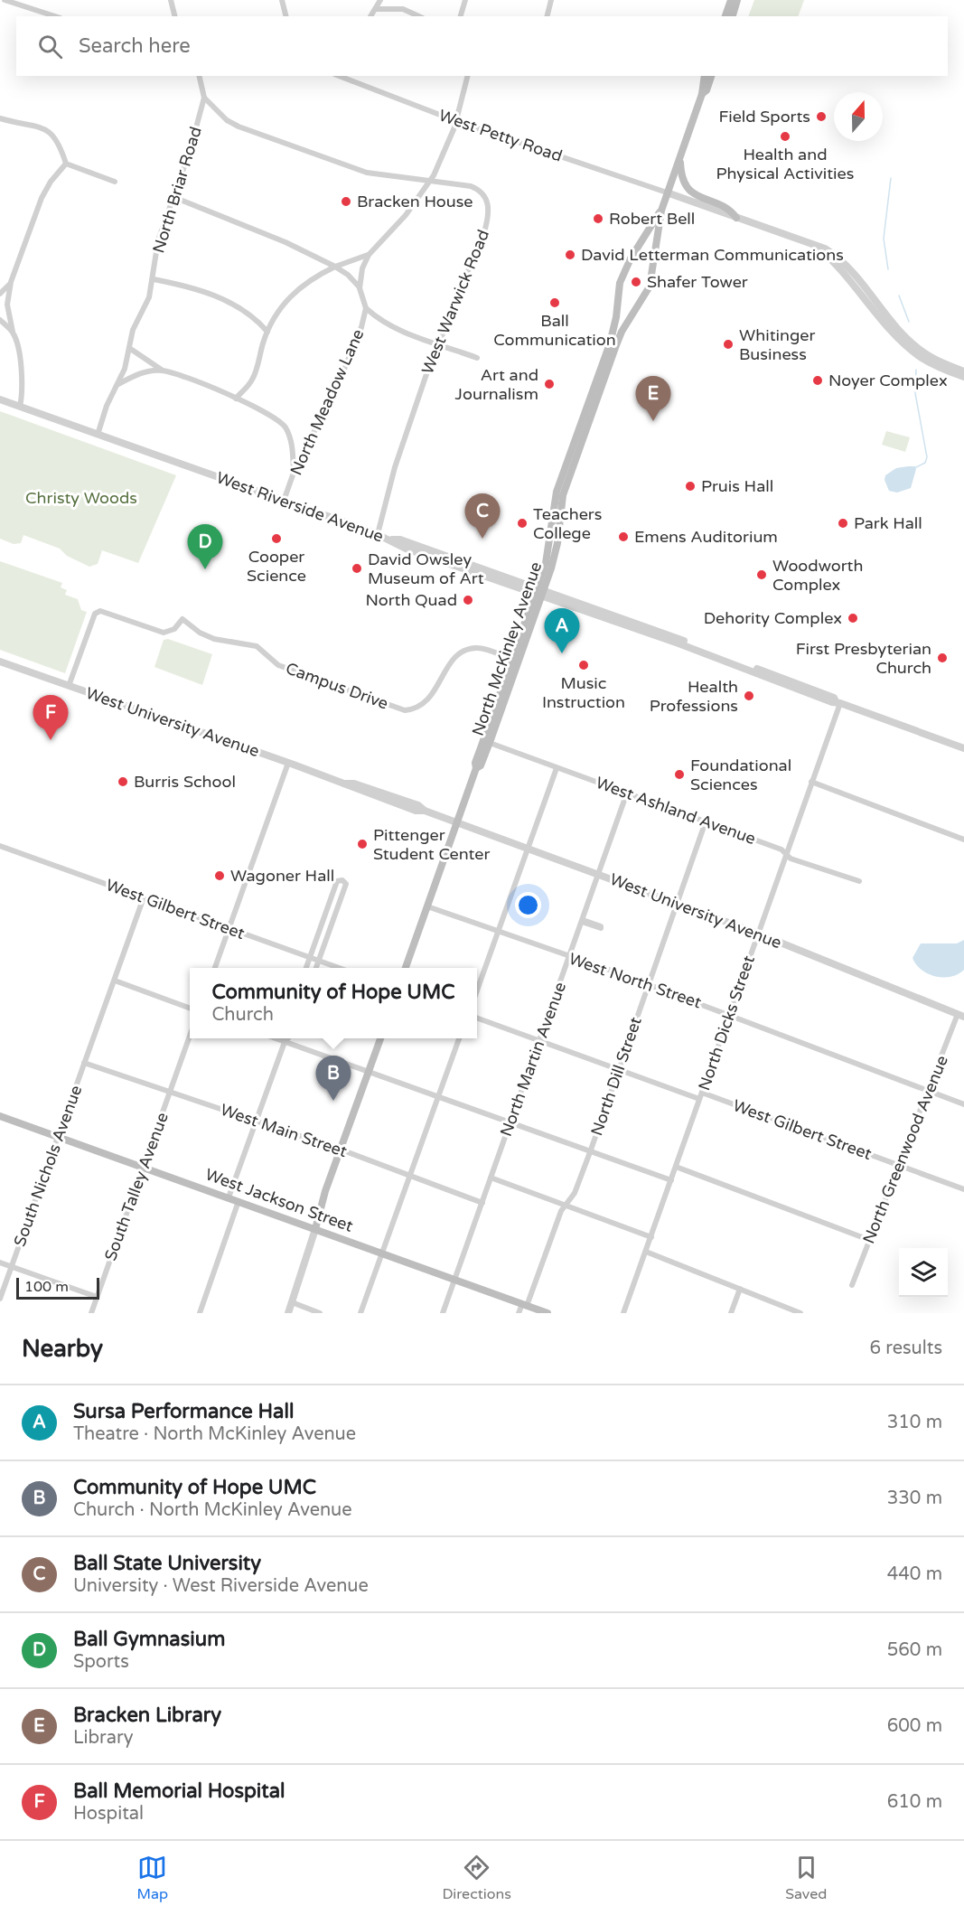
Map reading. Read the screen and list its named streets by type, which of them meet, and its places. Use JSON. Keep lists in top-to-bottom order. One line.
{"streets":{"main road":["North McKinley Avenue","West Jackson Street"],"street":["West Petty Road","North Briar Road","West Warwick Road","North Meadow Lane","West Riverside Avenue","Campus Drive","West University Avenue","West Ashland Avenue","West Gilbert Street","West North Street","North Dicks Street","North Martin Avenue","North Dill Street","West Main Street","North Greenwood Avenue","South Nichols Avenue","South Talley Avenue"]},"crossings":[["West Petty Road","North McKinley Avenue"],["North Briar Road","West Warwick Road"],["North Briar Road","West Riverside Avenue"],["West Warwick Road","West Riverside Avenue"],["North Meadow Lane","West Riverside Avenue"],["West Riverside Avenue","North McKinley Avenue"],["North McKinley Avenue","Campus Drive"],["North McKinley Avenue","West University Avenue"],["North McKinley Avenue","West Ashland Avenue"],["North McKinley Avenue","West North Street"],["Campus Drive","West University Avenue"],["West University Avenue","North Dicks Street"],["West University Avenue","North Martin Avenue"],["West University Avenue","North Dill Street"],["West University Avenue","North Greenwood Avenue"],["West Ashland Avenue","North Dicks Street"],["West Ashland Avenue","North Martin Avenue"],["West Ashland Avenue","North Dill Street"],["West Gilbert Street","North Dicks Street"],["West Gilbert Street","North Martin Avenue"],["West Gilbert Street","North Dill Street"],["West Gilbert Street","North Greenwood Avenue"],["West Gilbert Street","South Nichols Avenue"],["West North Street","North Dicks Street"],["West North Street","North Martin Avenue"],["West North Street","North Dill Street"],["West North Street","North Greenwood Avenue"],["North Martin Avenue","West Main Street"],["North Martin Avenue","West Jackson Street"],["North Dill Street","West Jackson Street"],["West Main Street","South Nichols Avenue"],["West Main Street","South Talley Avenue"],["South Nichols Avenue","West Jackson Street"],["South Talley Avenue","West Jackson Street"]],"parks":["Christy Woods"],"places":["Field Sports","Health and Physical Activities","Bracken House","Robert Bell","David Letterman Communications","Shafer Tower","Ball Communication","Whitinger Business","Noyer Complex","Art and Journalism","Pruis Hall","Teachers College","Park Hall","Emens Auditorium","Cooper Science","David Owsley Museum of Art","Woodworth Complex","North Quad","Dehority Complex","First Presbyterian Church","Music Instruction","Health Professions","Foundational Sciences","Burris School","Pittenger Student Center","Wagoner Hall"],"scale_bar":"100 m","north":"top","page":{"search":"Search here","pins":["E","C","D","A","F","B"],"popup":["Community of Hope UMC","Church"],"scale":"100 m","heading":["Nearby","6 results"],"list":[{"mark":"A","name":"Sursa Performance Hall","note":"Theatre · North McKinley Avenue","value":"310 m"},{"mark":"B","name":"Community of Hope UMC","note":"Church · North McKinley Avenue","value":"330 m"},{"mark":"C","name":"Ball State University","note":"University · West Riverside Avenue","value":"440 m"},{"mark":"D","name":"Ball Gymnasium","note":"Sports","value":"560 m"},{"mark":"E","name":"Bracken Library","note":"Library","value":"600 m"},{"mark":"F","name":"Ball Memorial Hospital","note":"Hospital","value":"610 m"}],"nav":["Map","Directions","Saved"]}}
